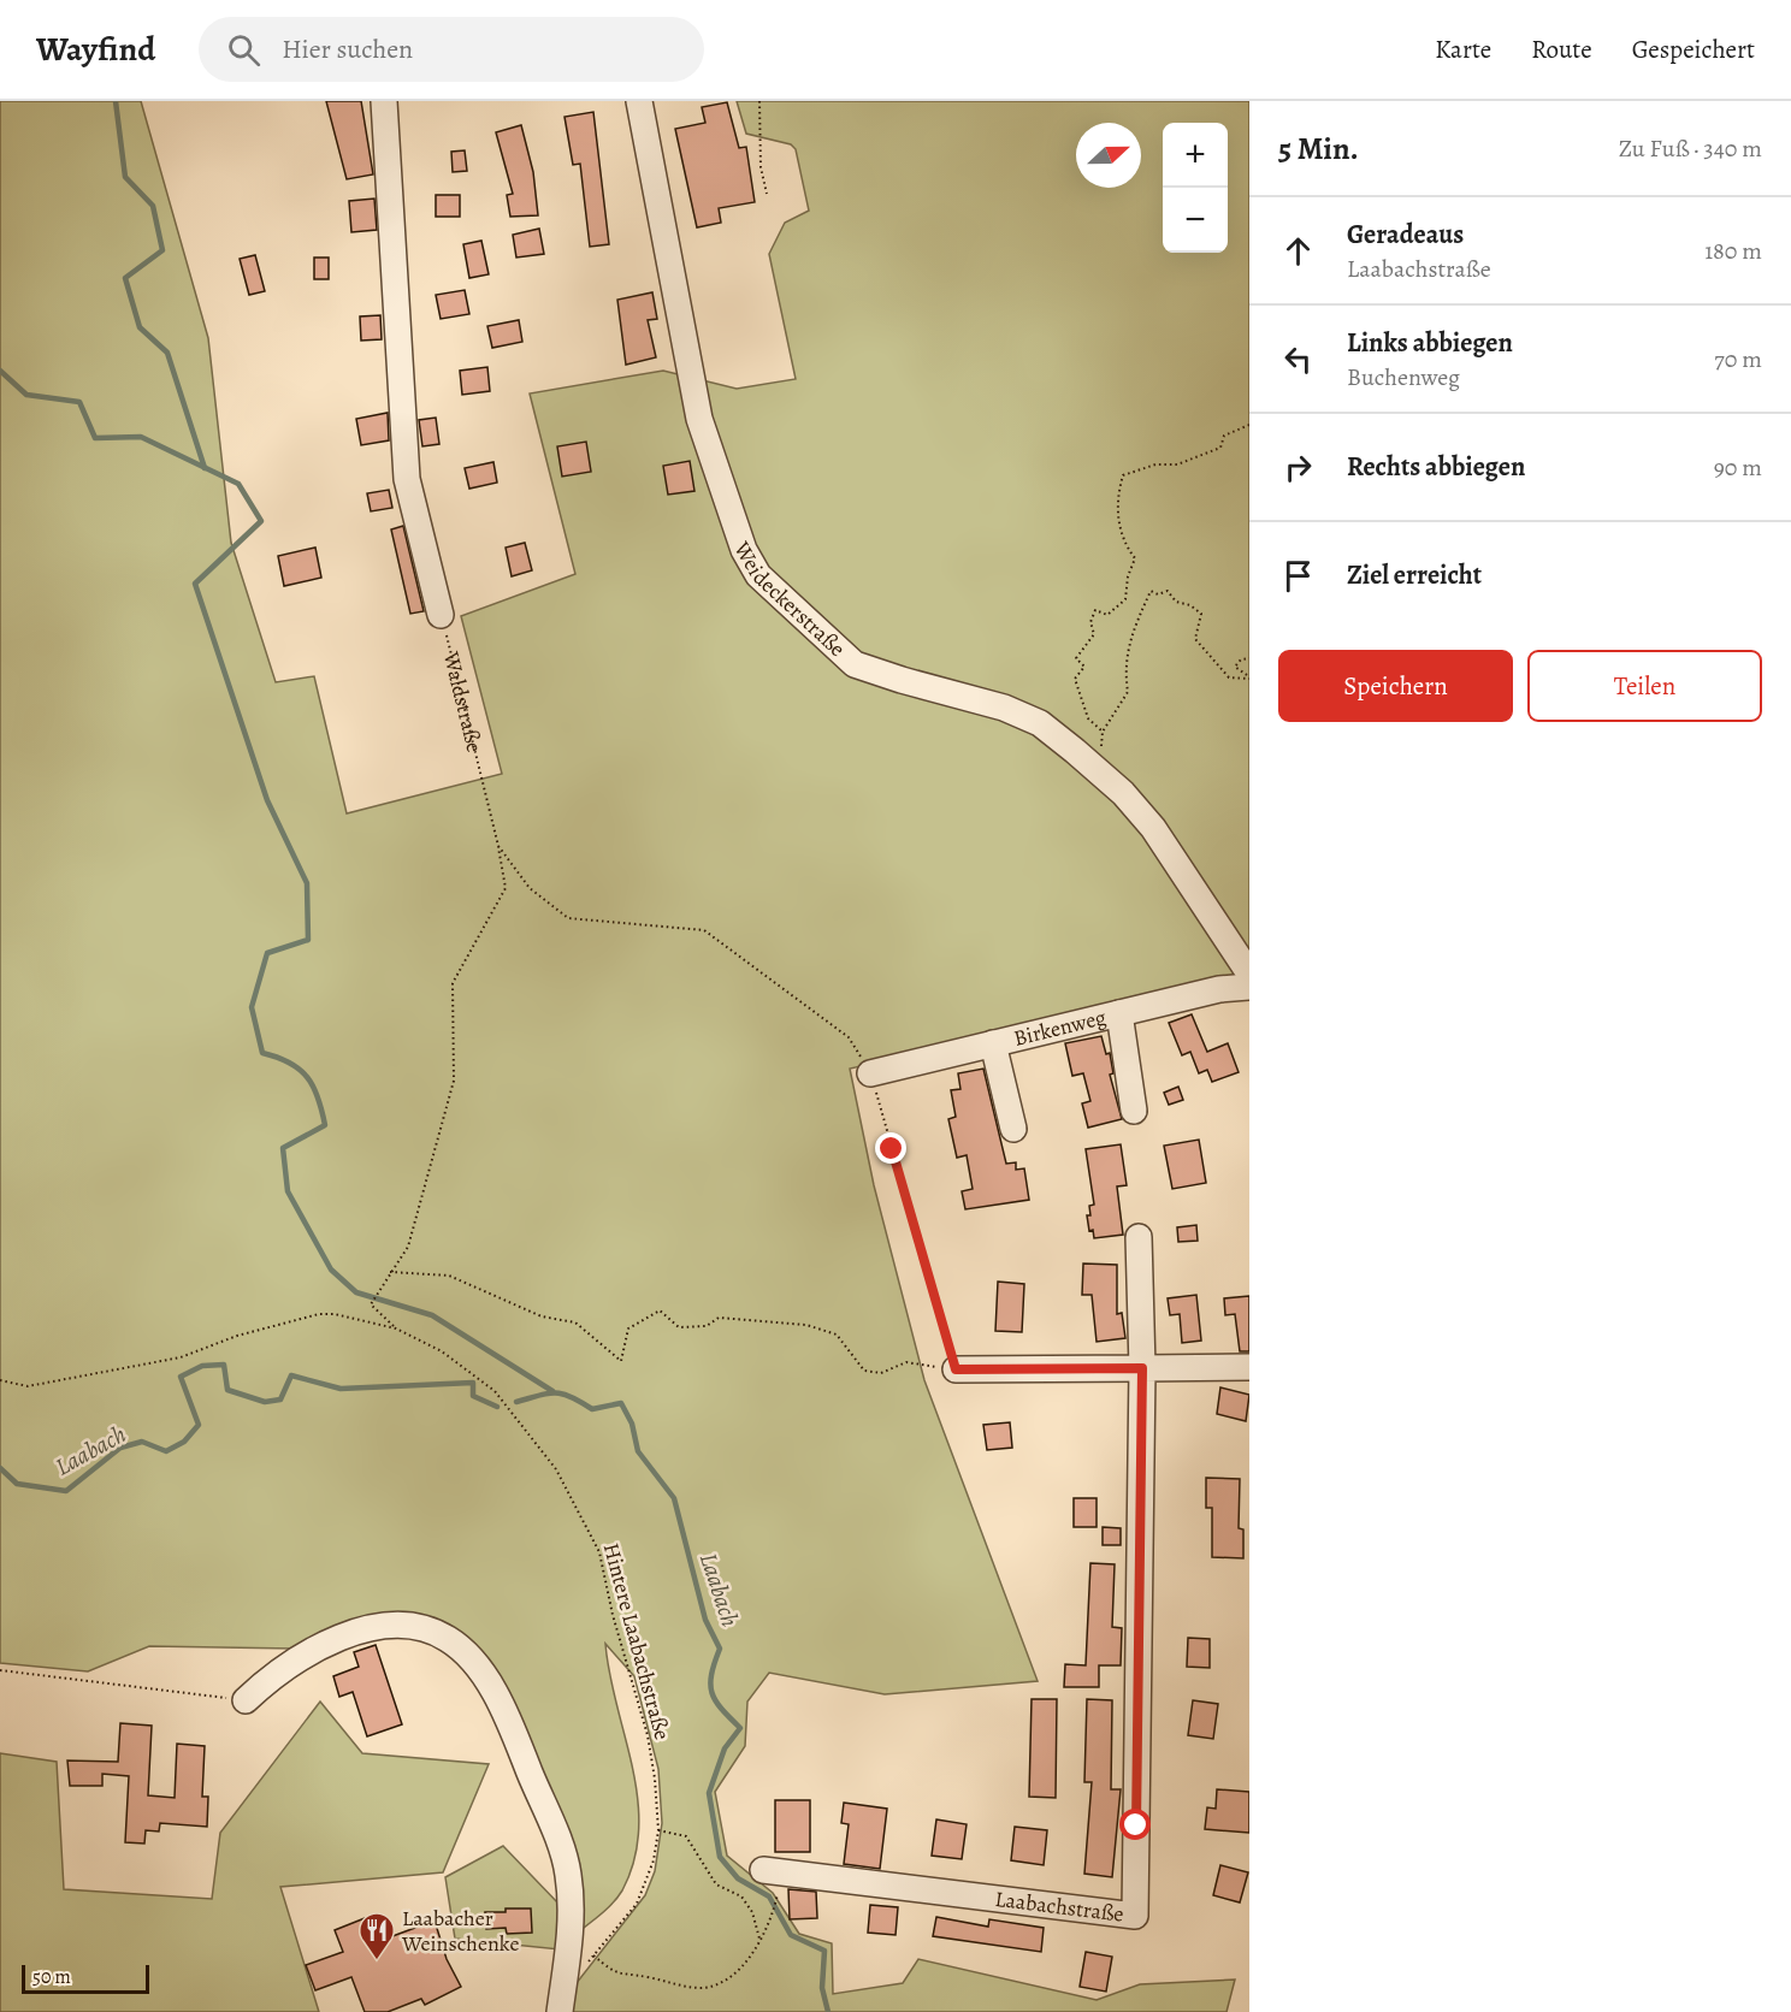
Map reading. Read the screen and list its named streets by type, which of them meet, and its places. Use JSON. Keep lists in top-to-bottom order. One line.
{"streets":{"street":["Weideckerstraße","Birkenweg","Laabachstraße"],"path":["Waldstraße","Hintere Laabachstraße"]},"crossings":[["Waldstraße","Birkenweg"]],"water":["Laabach"],"places":{"restaurant":["Laabacher Weinschenke"]},"scale_bar":"50 m","north":"right","page":{"header":"Wayfind","search":"Hier suchen","nav":["Karte","Route","Gespeichert"],"heading":["5 Min.","Zu Fuß · 340 m"],"map_buttons":["+","−"],"list":[["Geradeaus","Laabachstraße","180 m"],["Links abbiegen","Buchenweg","70 m"],["Rechts abbiegen","90 m"],"Ziel erreicht"],"buttons":["Speichern","Teilen"],"scale":"50 m"}}
